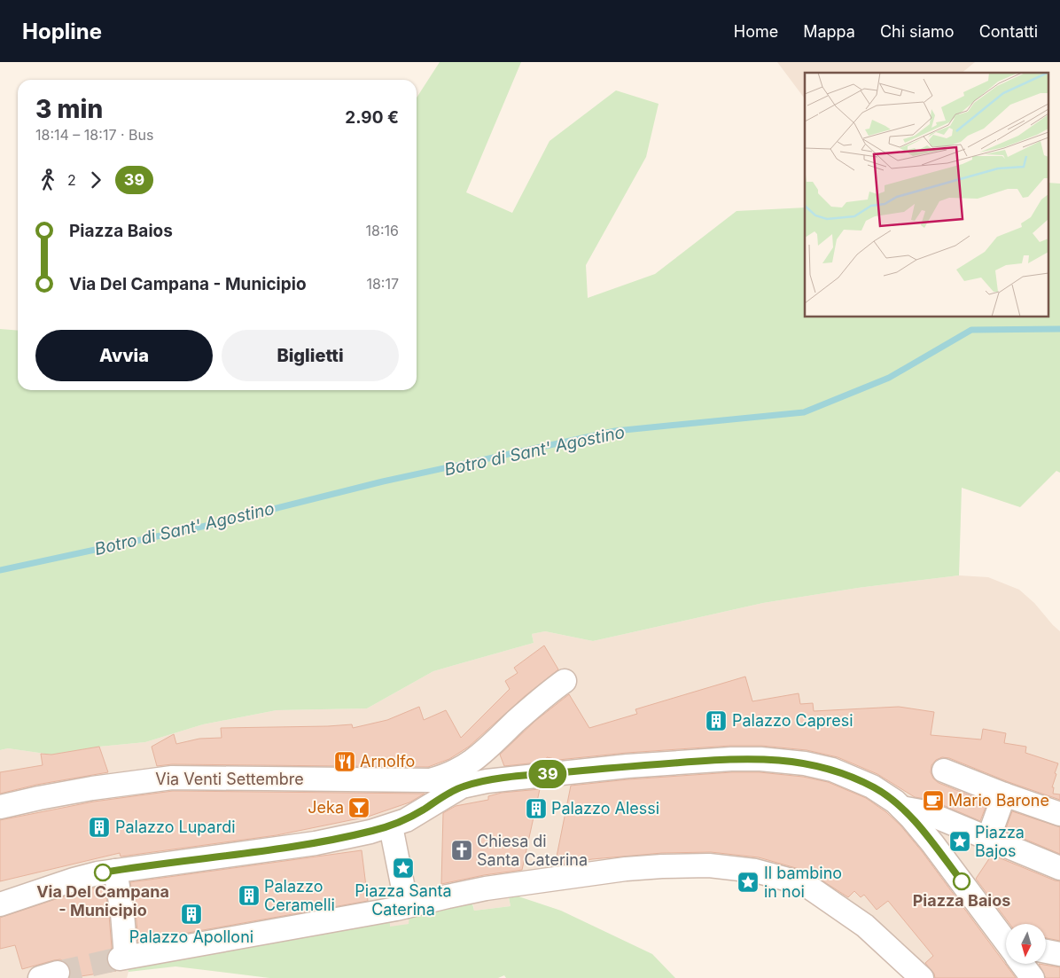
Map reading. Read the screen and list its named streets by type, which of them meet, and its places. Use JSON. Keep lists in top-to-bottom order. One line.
{"streets":{"street":["Via Venti Settembre"]},"water":["Botro di Sant' Agostino"],"places":{"building":["Palazzo Capresi","Palazzo Alessi","Palazzo Lupardi","Palazzo Ceramelli","Palazzo Apolloni"],"restaurant":["Arnolfo"],"cafe":["Mario Barone"],"bar":["Jeka"],"place":["Piazza Bajos","Piazza Santa Caterina","Il bambino in noi"],"church":["Chiesa di Santa Caterina"],"other":["Via Del Campana - Municipio","Piazza Baios"]},"lines":["bus line 39"],"north":"bottom","page":{"header":"Hopline","nav":["Home","Mappa","Chi siamo","Contatti"],"on_map":"39","heading":["3 min","18:14 – 18:17 · Bus","2.90 €"],"legs":["2","39"],"list":[{"name":"Piazza Baios","value":"18:16"},{"name":"Via Del Campana - Municipio","value":"18:17"}],"buttons":["Avvia","Biglietti"]}}
